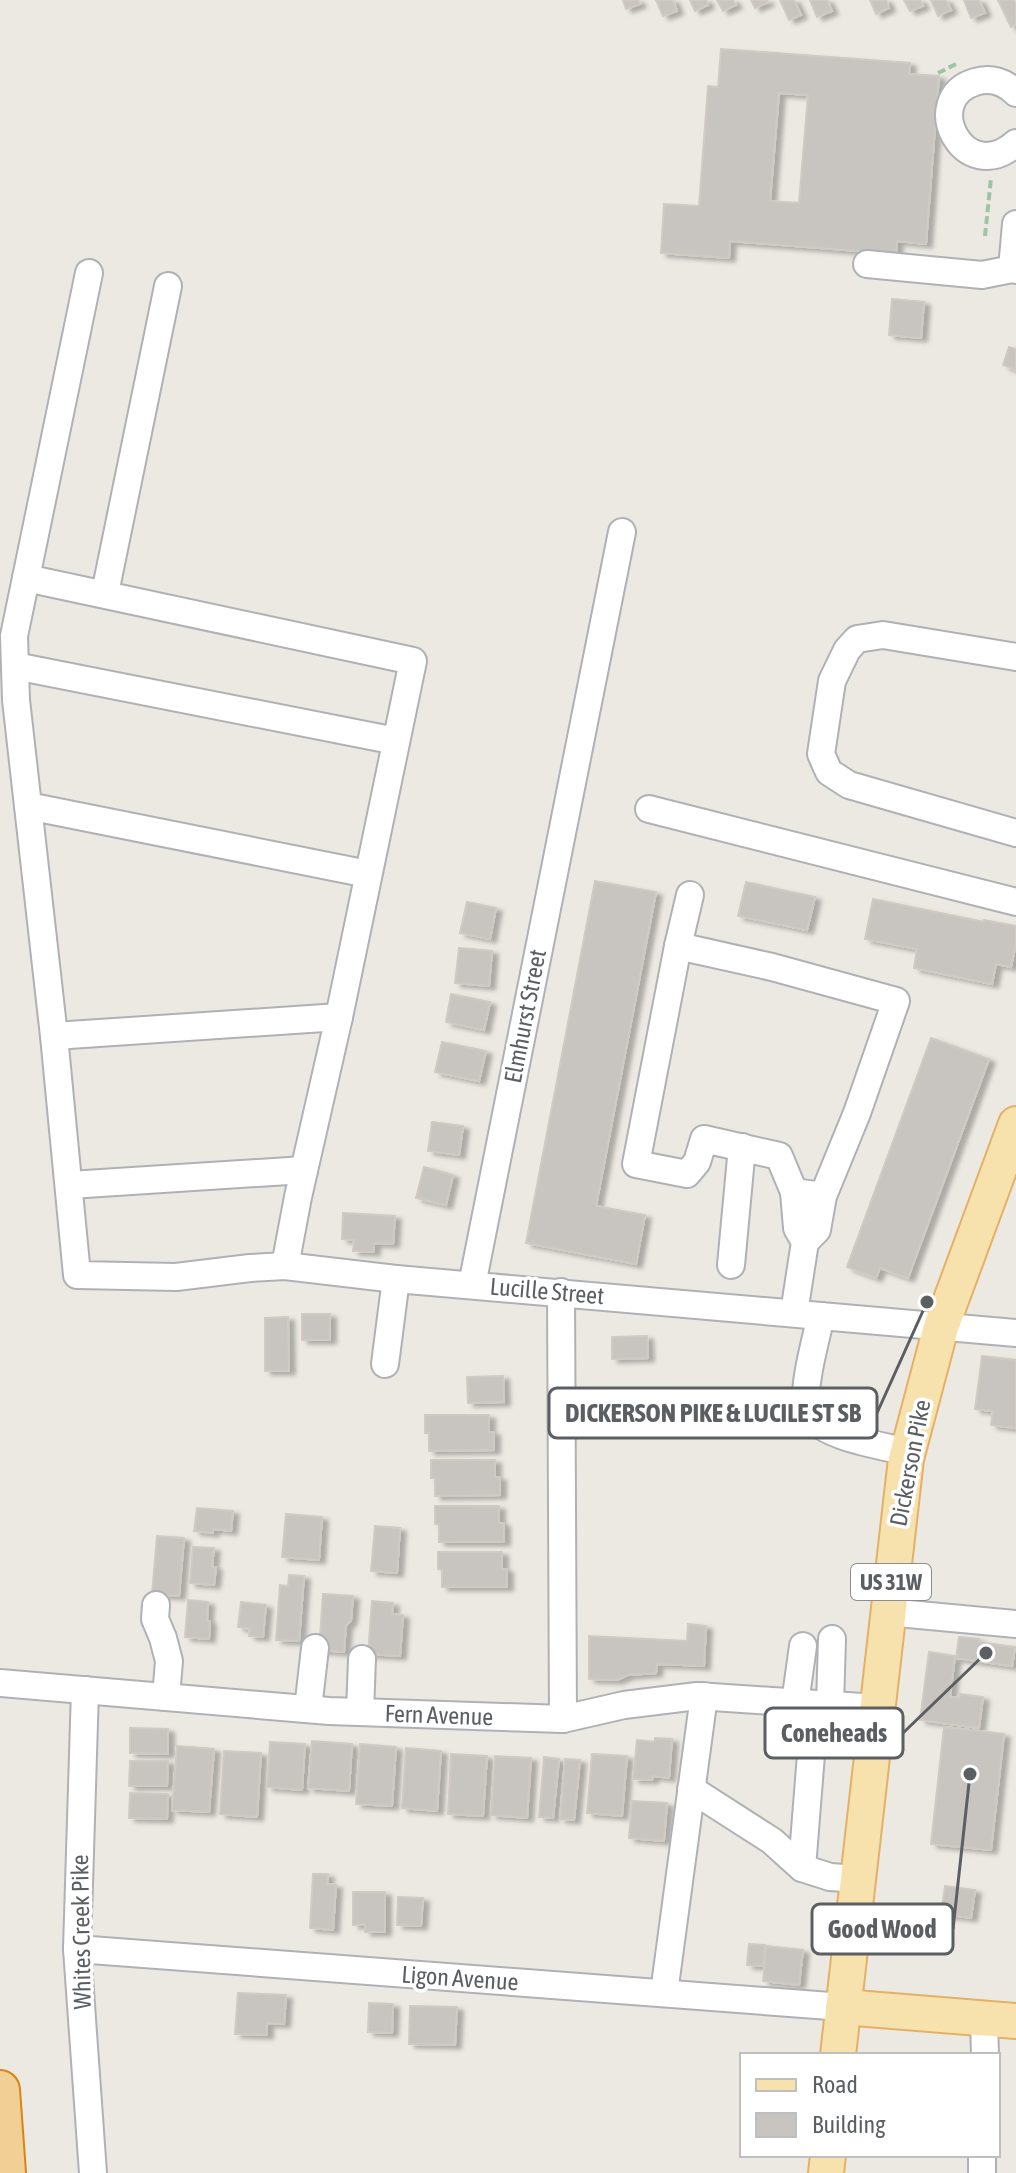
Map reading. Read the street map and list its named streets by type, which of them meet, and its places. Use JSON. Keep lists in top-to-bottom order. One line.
{"streets":{"main road":["Dickerson Pike","US 31W"],"street":["Elmhurst Street","Lucille Street","Fern Avenue","Whites Creek Pike","Ligon Avenue"]},"crossings":[["Elmhurst Street","Lucille Street"],["Lucille Street","Dickerson Pike"],["Dickerson Pike","Fern Avenue"],["Dickerson Pike","Ligon Avenue"],["Fern Avenue","Whites Creek Pike"],["Whites Creek Pike","Ligon Avenue"]],"places":["DICKERSON PIKE & LUCILE ST SB","Coneheads","Good Wood"],"legend":["Road","Building"]}
